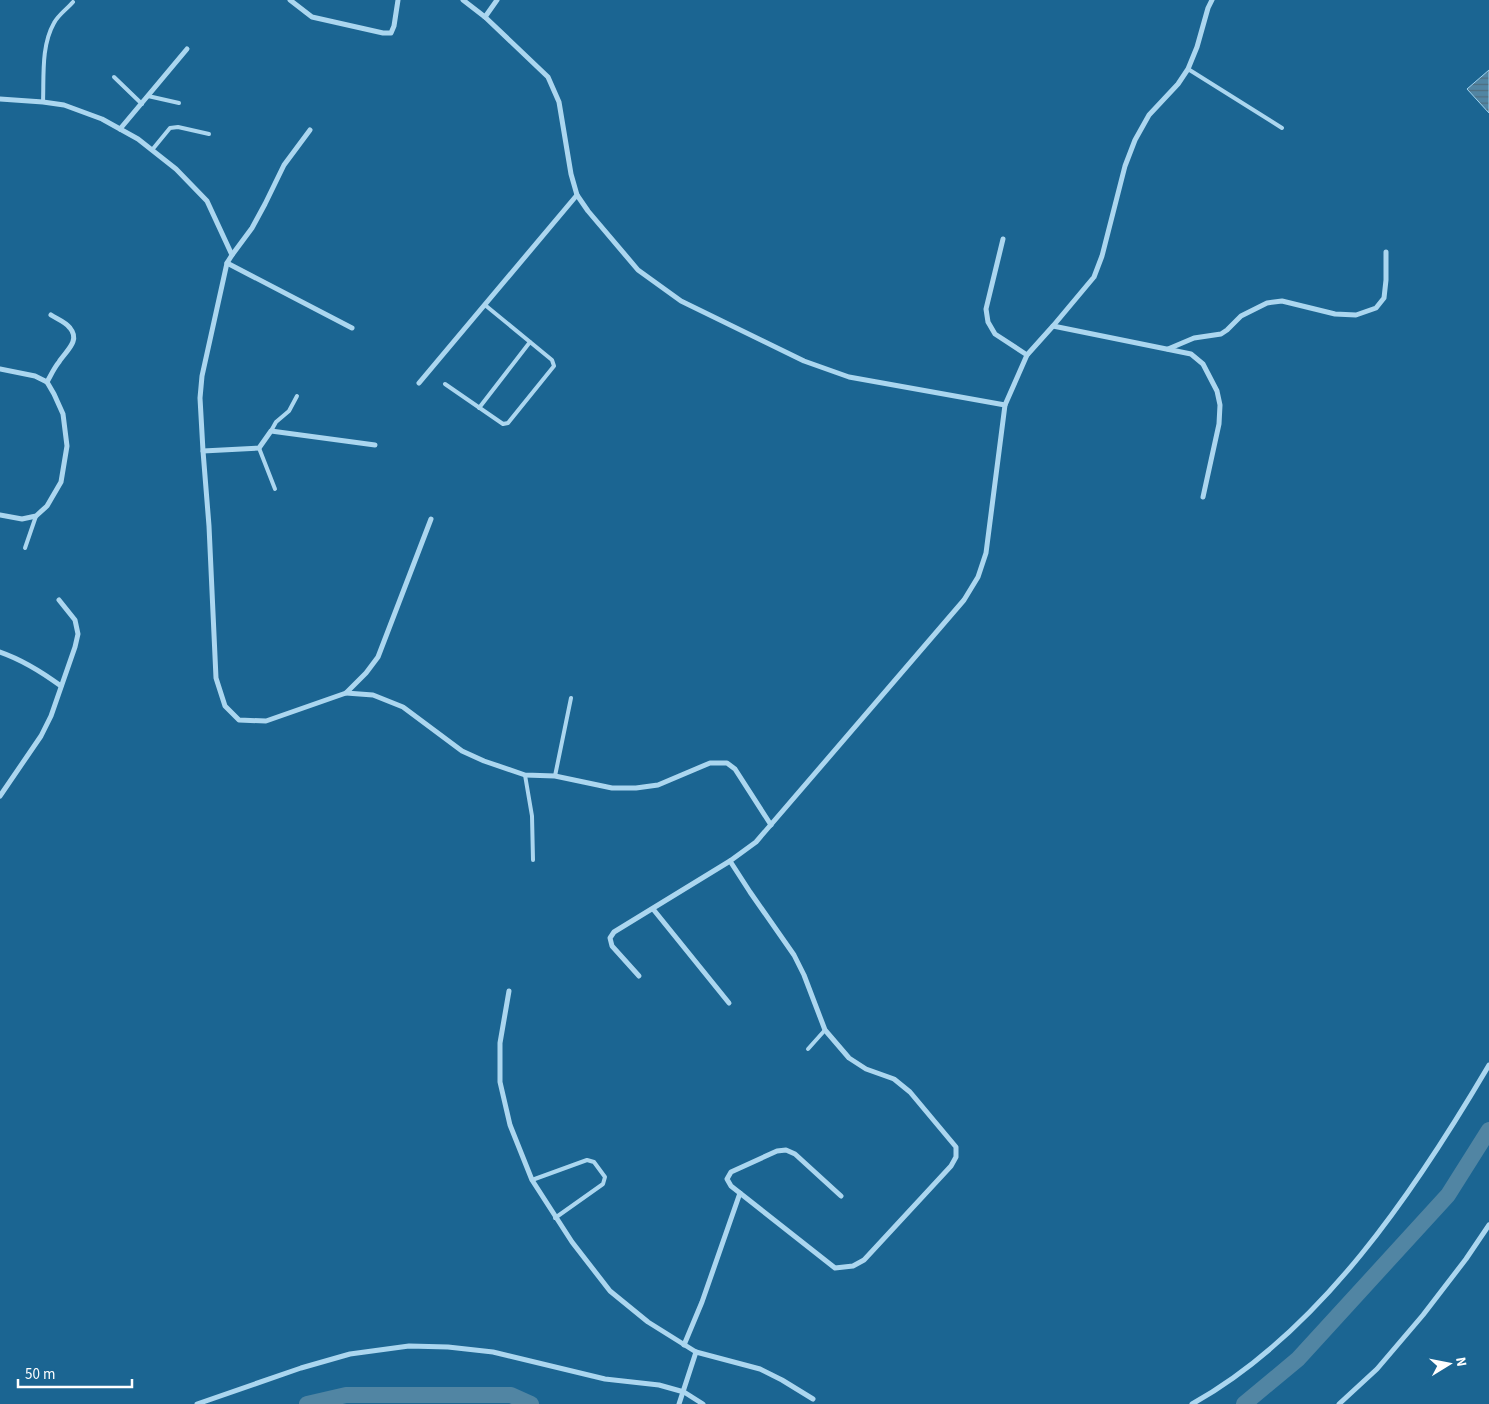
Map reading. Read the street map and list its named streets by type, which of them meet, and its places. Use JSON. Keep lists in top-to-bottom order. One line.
{"scale_bar":"50 m","north":"right"}
